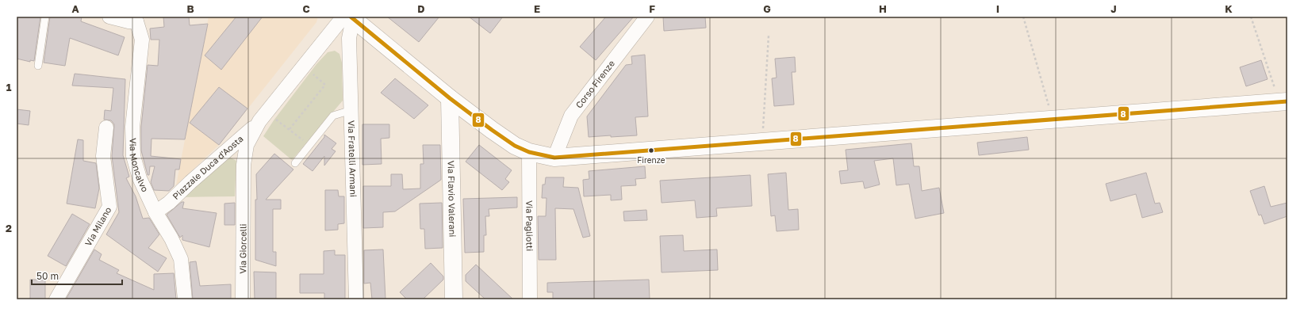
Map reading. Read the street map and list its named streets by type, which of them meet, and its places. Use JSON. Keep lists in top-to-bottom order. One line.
{"streets":{"street":["Corso Firenze","Via Fratelli Armani","Via Moncalvo","Piazzale Duca d'Aosta","Via Flavio Valerani","Via Pagliotti","Via Milano","Via Giorcelli"]},"crossings":[["Via Fratelli Armani","Piazzale Duca d'Aosta"],["Via Moncalvo","Piazzale Duca d'Aosta"],["Piazzale Duca d'Aosta","Via Giorcelli"]],"places":["Firenze"],"lines":["transit line 8"],"scale_bar":"50 m","grid":{"columns":["A","B","C","D","E","F","G","H","I","J","K"],"rows":["1","2"]}}
